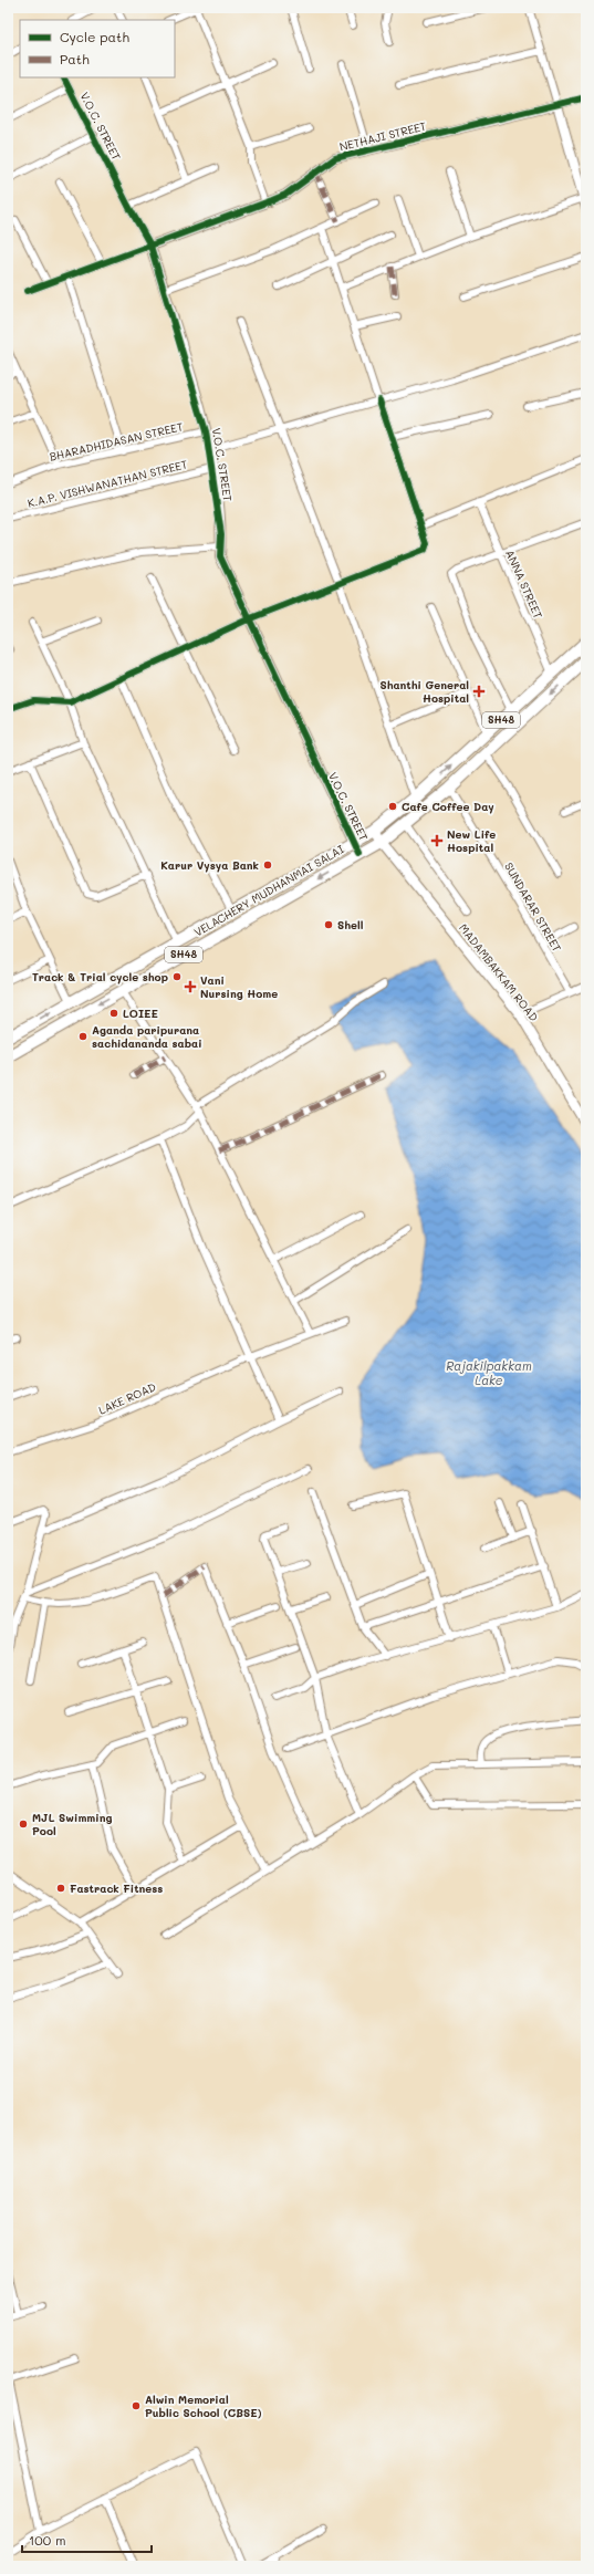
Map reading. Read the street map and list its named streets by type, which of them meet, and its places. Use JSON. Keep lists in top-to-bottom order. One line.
{"streets":{"main road":["SH48","VELACHERY MUDHANMAI SALAI"],"street":["V.O.C. STREET","NETHAJI STREET","BHARADHIDASAN STREET","K.A.P. VISHWANATHAN STREET","ANNA STREET","SUNDARAR STREET","MADAMBAKKAM ROAD","LAKE ROAD"]},"crossings":[["V.O.C. STREET","NETHAJI STREET"],["V.O.C. STREET","BHARADHIDASAN STREET"],["V.O.C. STREET","K.A.P. VISHWANATHAN STREET"],["V.O.C. STREET","VELACHERY MUDHANMAI SALAI"],["ANNA STREET","VELACHERY MUDHANMAI SALAI"],["VELACHERY MUDHANMAI SALAI","SUNDARAR STREET"],["VELACHERY MUDHANMAI SALAI","MADAMBAKKAM ROAD"]],"water":["Rajakilpakkam Lake"],"places":{"health":["Shanthi General Hospital","New Life Hospital","Vani Nursing Home"],"other":["Cafe Coffee Day","Karur Vysya Bank","Shell","Track & Trial cycle shop","LOIEE","Aganda paripurana sachidananda sabai","MJL Swimming Pool","Fastrack Fitness","Alwin Memorial Public School (CBSE)"]},"legend":["Cycle path","Path"],"scale_bar":"100 m"}
